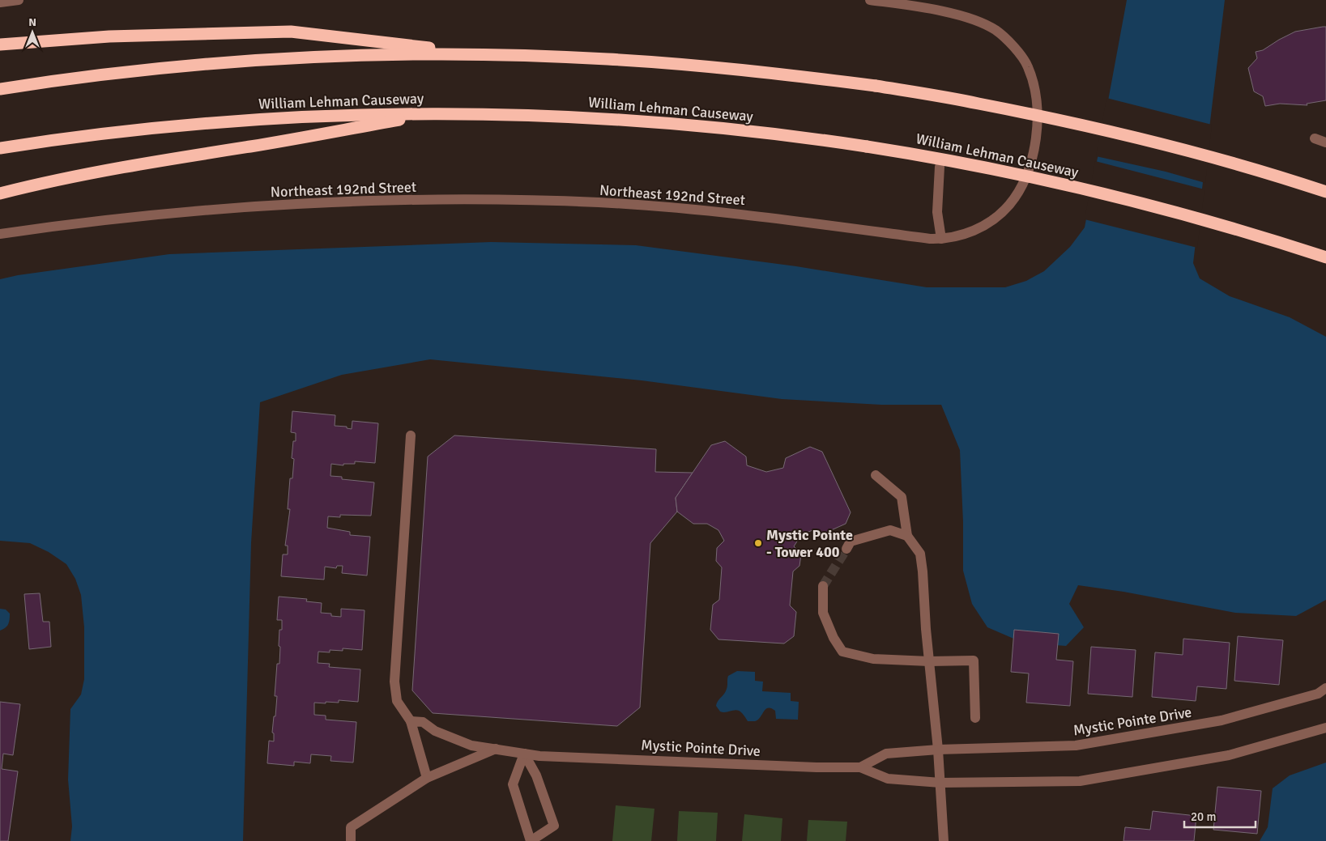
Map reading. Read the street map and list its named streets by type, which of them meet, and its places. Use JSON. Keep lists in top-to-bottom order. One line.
{"streets":{"highway":["William Lehman Causeway"],"street":["Northeast 192nd Street","Mystic Pointe Drive"]},"places":["Mystic Pointe - Tower 400"],"scale_bar":"20 m","north":"top"}
